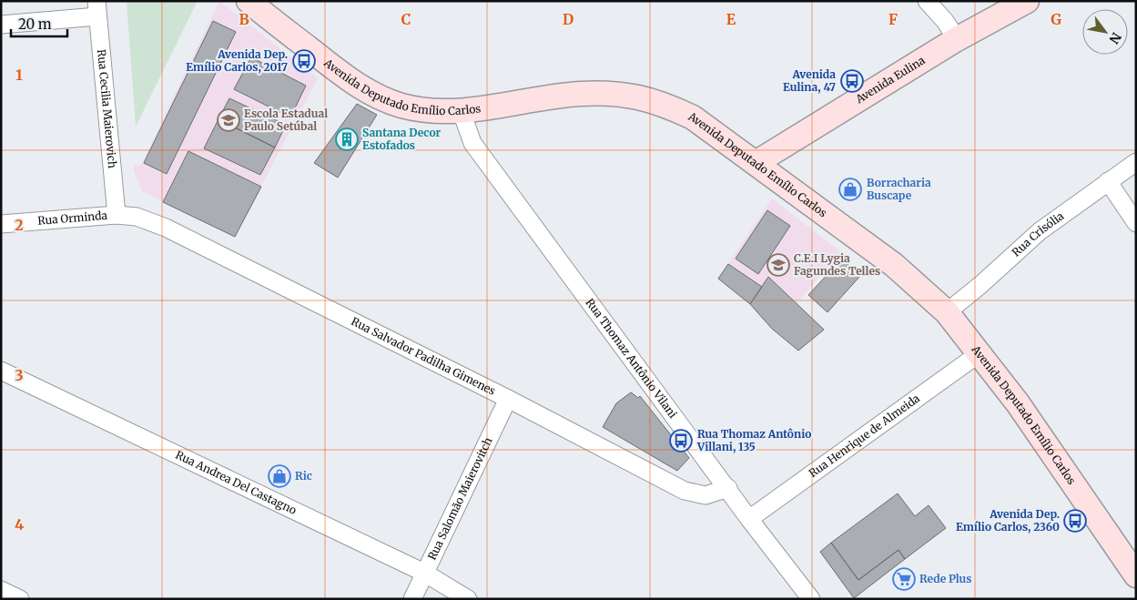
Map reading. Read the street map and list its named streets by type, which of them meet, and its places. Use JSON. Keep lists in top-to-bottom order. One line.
{"streets":{"main road":["Avenida Eulina","Avenida Deputado Emílio Carlos"],"street":["Rua Cecilia Maierovich","Rua Orminda","Rua Crisólia","Rua Salvador Padilha Gimenes","Rua Thomaz Antônio Vilani","Rua Henrique de Almeida","Rua Andrea Del Castagno","Rua Salomão Maierovitch"]},"crossings":[["Avenida Eulina","Avenida Deputado Emílio Carlos"],["Avenida Deputado Emílio Carlos","Rua Crisólia"],["Avenida Deputado Emílio Carlos","Rua Thomaz Antônio Vilani"],["Avenida Deputado Emílio Carlos","Rua Henrique de Almeida"],["Rua Cecilia Maierovich","Rua Orminda"],["Rua Cecilia Maierovich","Rua Salvador Padilha Gimenes"],["Rua Orminda","Rua Salvador Padilha Gimenes"],["Rua Salvador Padilha Gimenes","Rua Thomaz Antônio Vilani"],["Rua Salvador Padilha Gimenes","Rua Salomão Maierovitch"],["Rua Thomaz Antônio Vilani","Rua Henrique de Almeida"],["Rua Andrea Del Castagno","Rua Salomão Maierovitch"]],"places":{"bus stop":["Avenida Dep. Emílio Carlos, 2017","Avenida Eulina, 47","Rua Thomaz Antônio Villani, 135","Avenida Dep. Emílio Carlos, 2360"],"school or university":["Escola Estadual Paulo Setúbal","C.E.I Lygia Fagundes Telles"],"building":["Santana Decor Estofados"],"shop":["Borracharia Buscape","Ric"],"supermarket":["Rede Plus"]},"scale_bar":"20 m","north":"bottom right","grid":{"columns":["B","C","D","E","F","G"],"rows":["1","2","3","4"]}}
